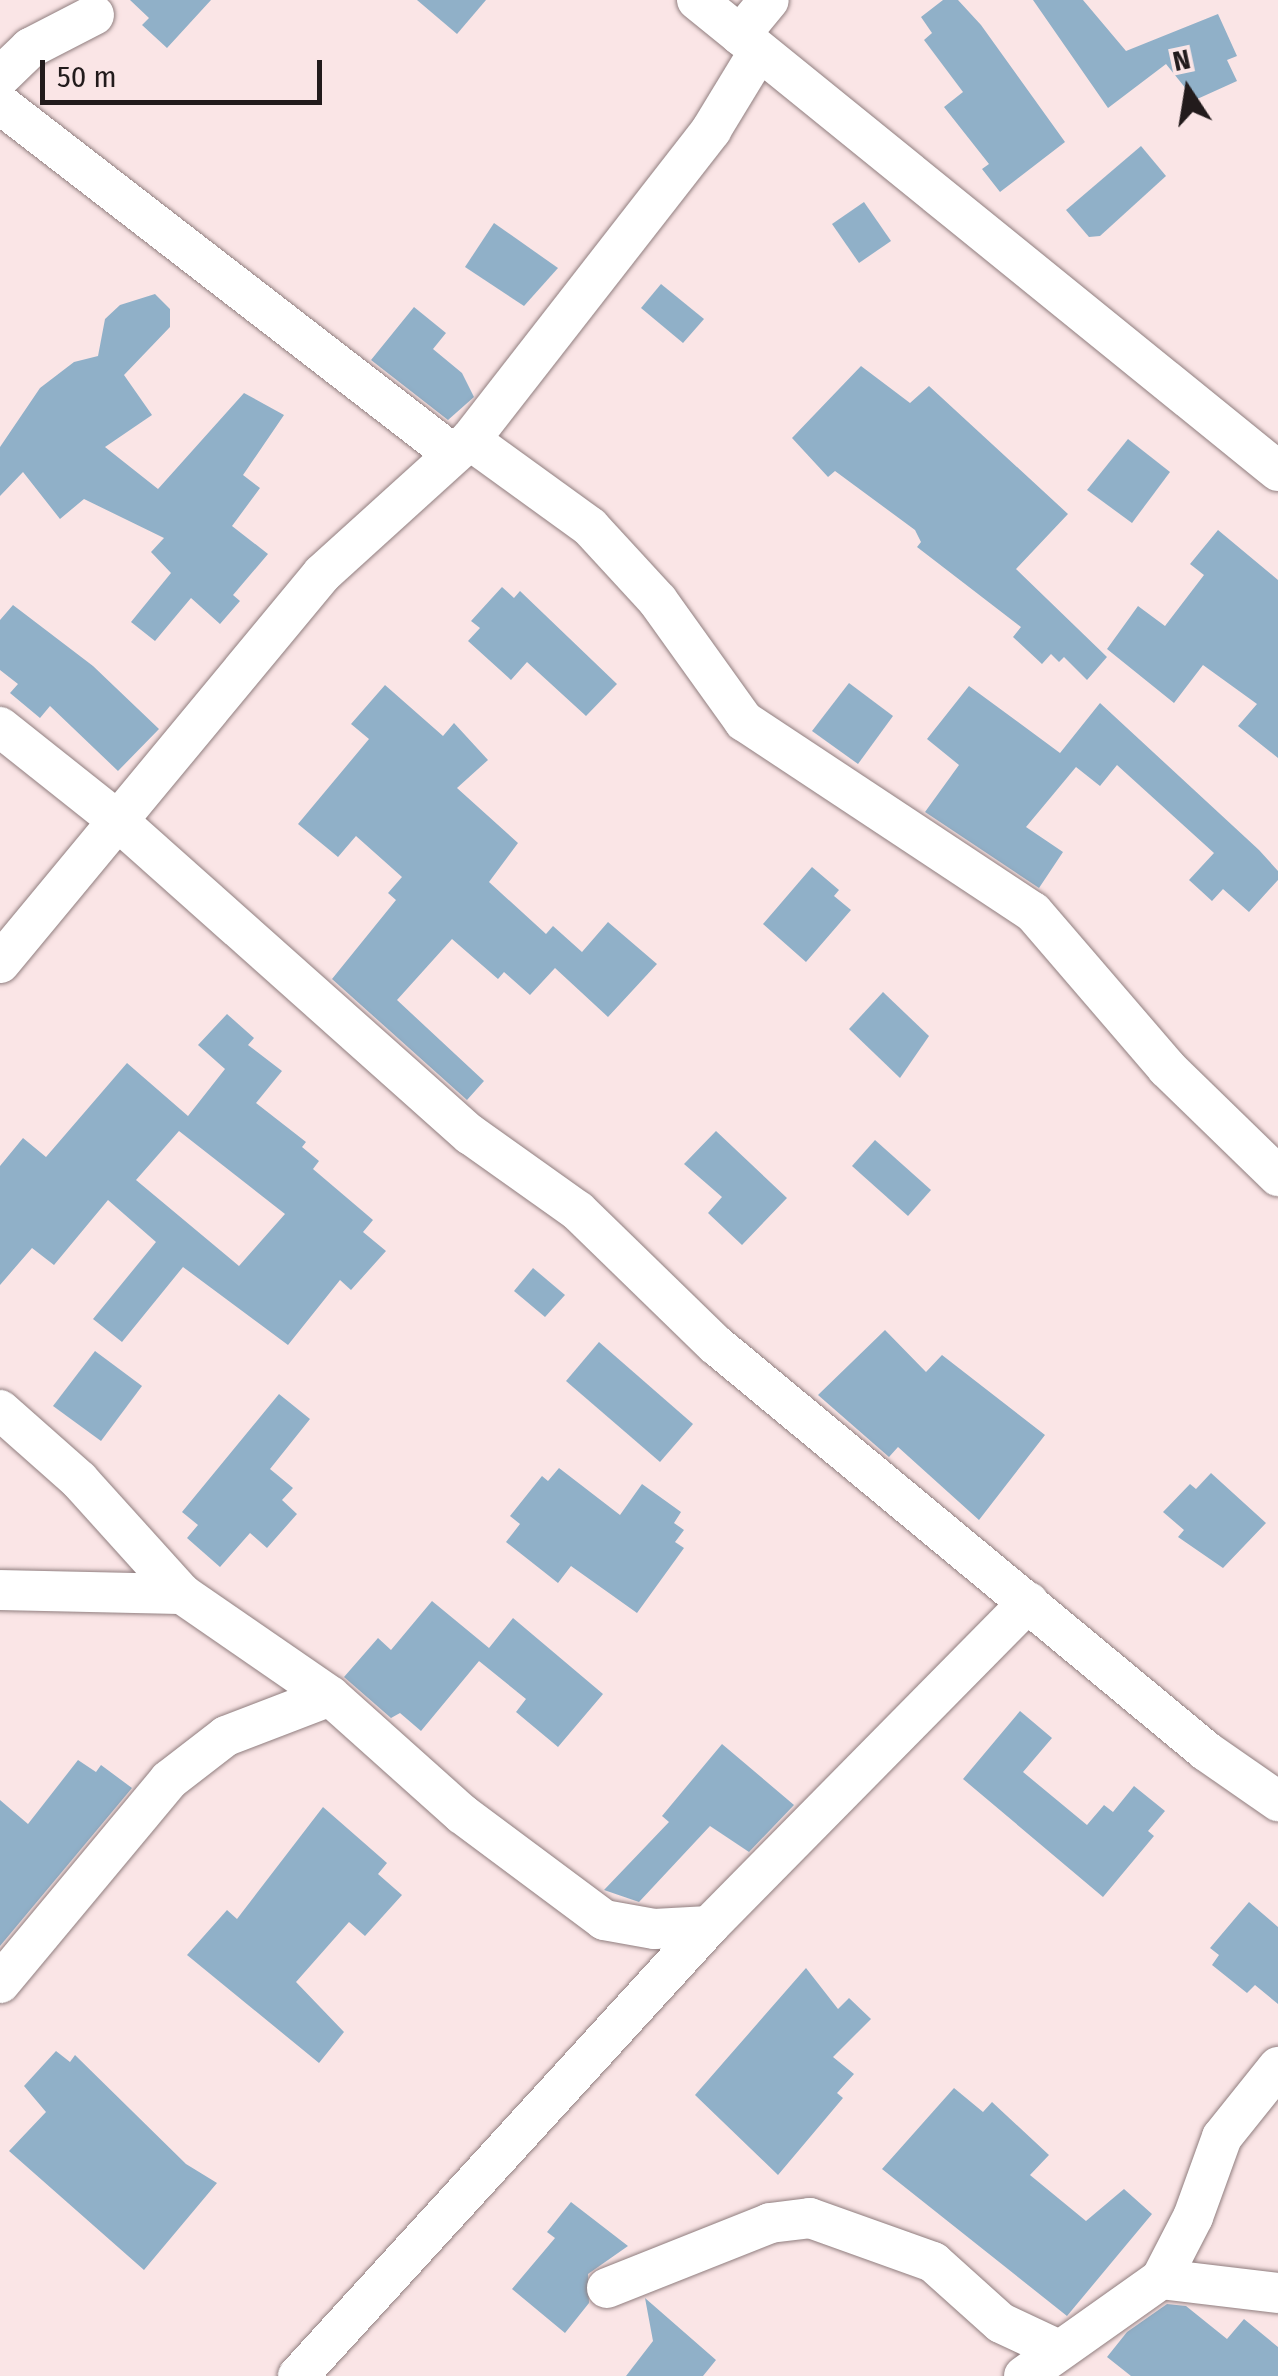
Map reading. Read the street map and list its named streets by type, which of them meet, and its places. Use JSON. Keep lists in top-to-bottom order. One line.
{"scale_bar":"50 m","north":"top"}
